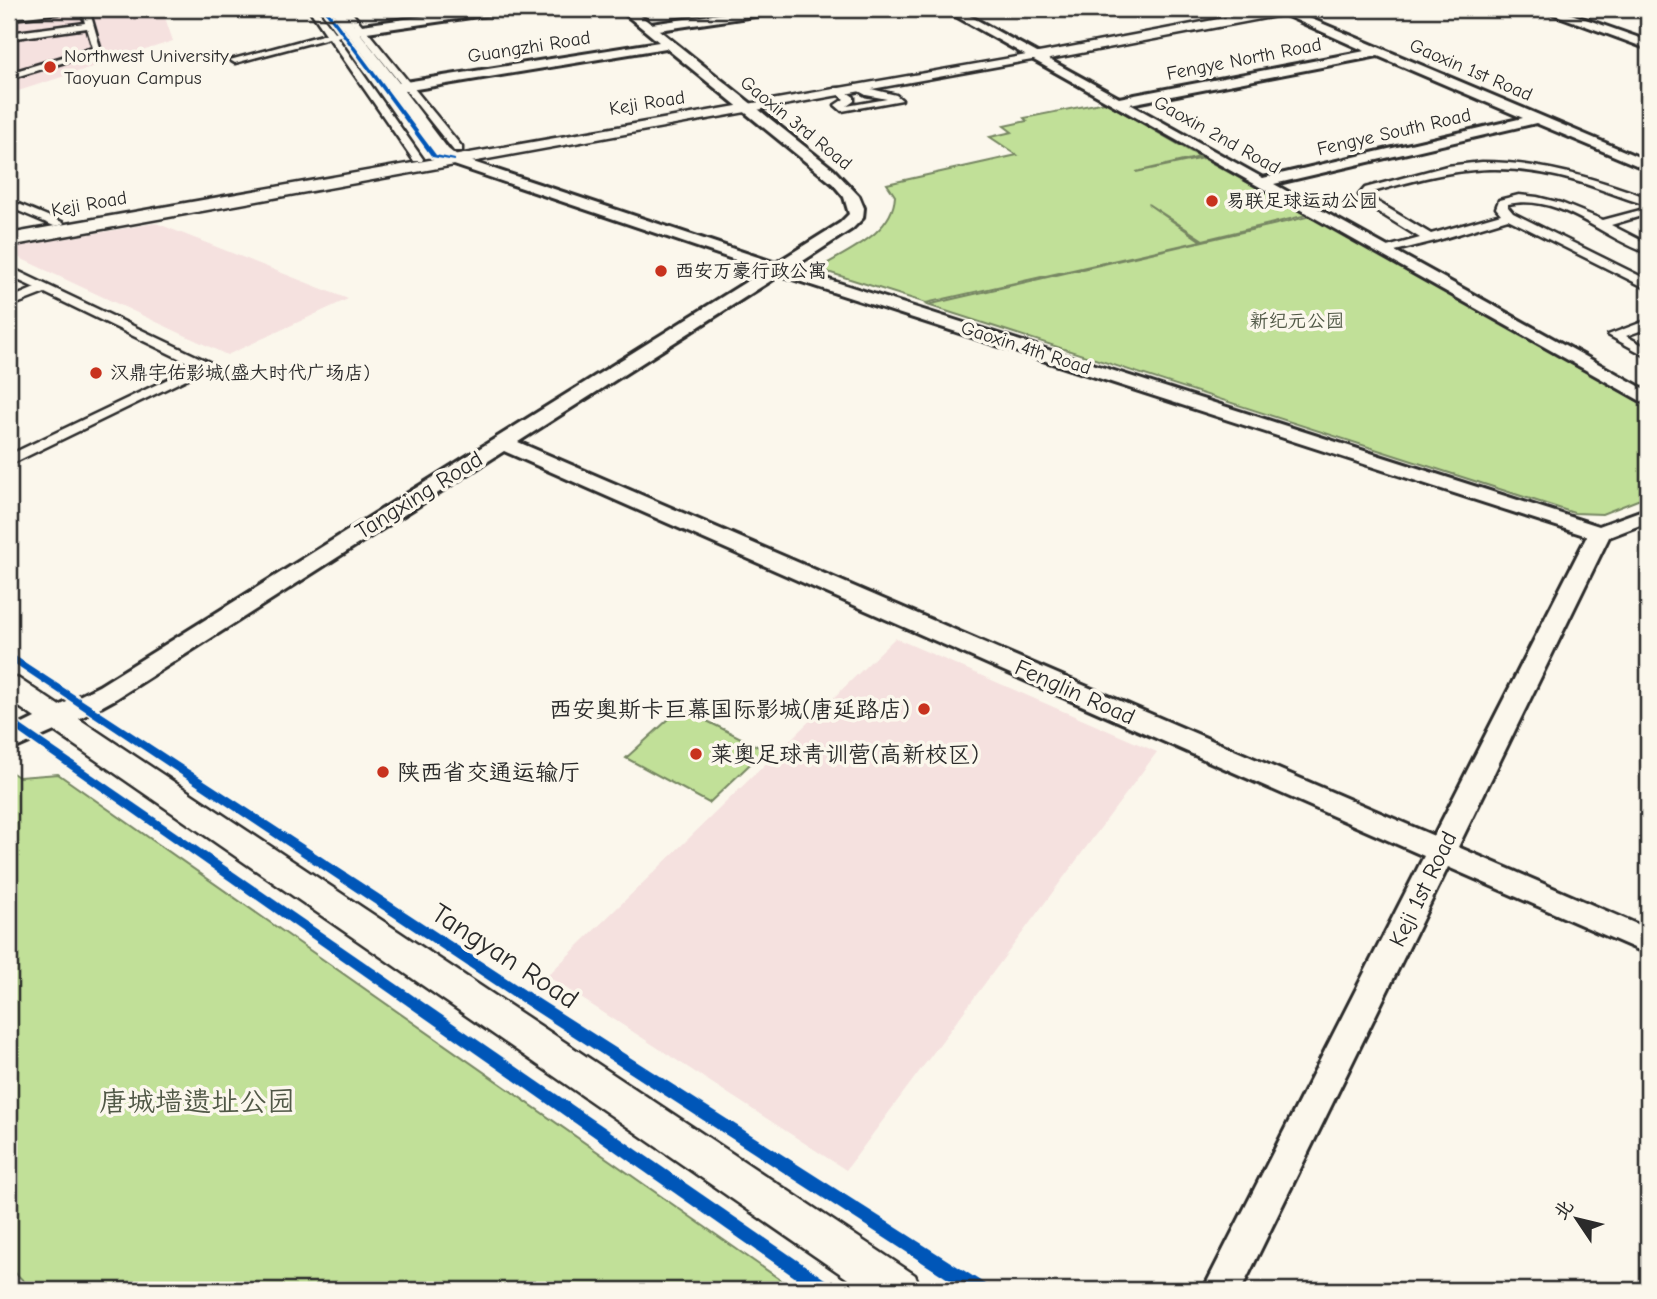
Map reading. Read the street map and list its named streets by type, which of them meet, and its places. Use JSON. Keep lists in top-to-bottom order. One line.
{"streets":{"main road":["Keji Road"],"street":["Guangzhi Road","Fengye North Road","Gaoxin 1st Road","Gaoxin 3rd Road","Fengye South Road","Gaoxin 2nd Road","Gaoxin 4th Road","Tangxing Road","Fenglin Road","Keji 1st Road"],"cycle path":["Tangyan Road"]},"crossings":[["Guangzhi Road","Gaoxin 3rd Road"],["Fengye North Road","Gaoxin 1st Road"],["Fengye North Road","Gaoxin 2nd Road"],["Gaoxin 1st Road","Keji Road"],["Gaoxin 1st Road","Fengye South Road"],["Keji Road","Gaoxin 3rd Road"],["Keji Road","Gaoxin 2nd Road"],["Keji Road","Gaoxin 4th Road"],["Gaoxin 3rd Road","Gaoxin 4th Road"],["Gaoxin 3rd Road","Tangxing Road"],["Fengye South Road","Gaoxin 2nd Road"],["Gaoxin 4th Road","Tangxing Road"],["Gaoxin 4th Road","Keji 1st Road"],["Tangxing Road","Fenglin Road"],["Fenglin Road","Keji 1st Road"]],"parks":["新纪元公园","唐城墙遗址公园"],"places":["Northwest University Taoyuan Campus","易联足球运动公园","西安万豪行政公寓","汉鼎宇佑影城(盛大时代广场店)","西安奥斯卡巨幕国际影城(唐延路店)","莱奥足球青训营(高新校区)","陕西省交通运输厅"],"north":"top left"}
